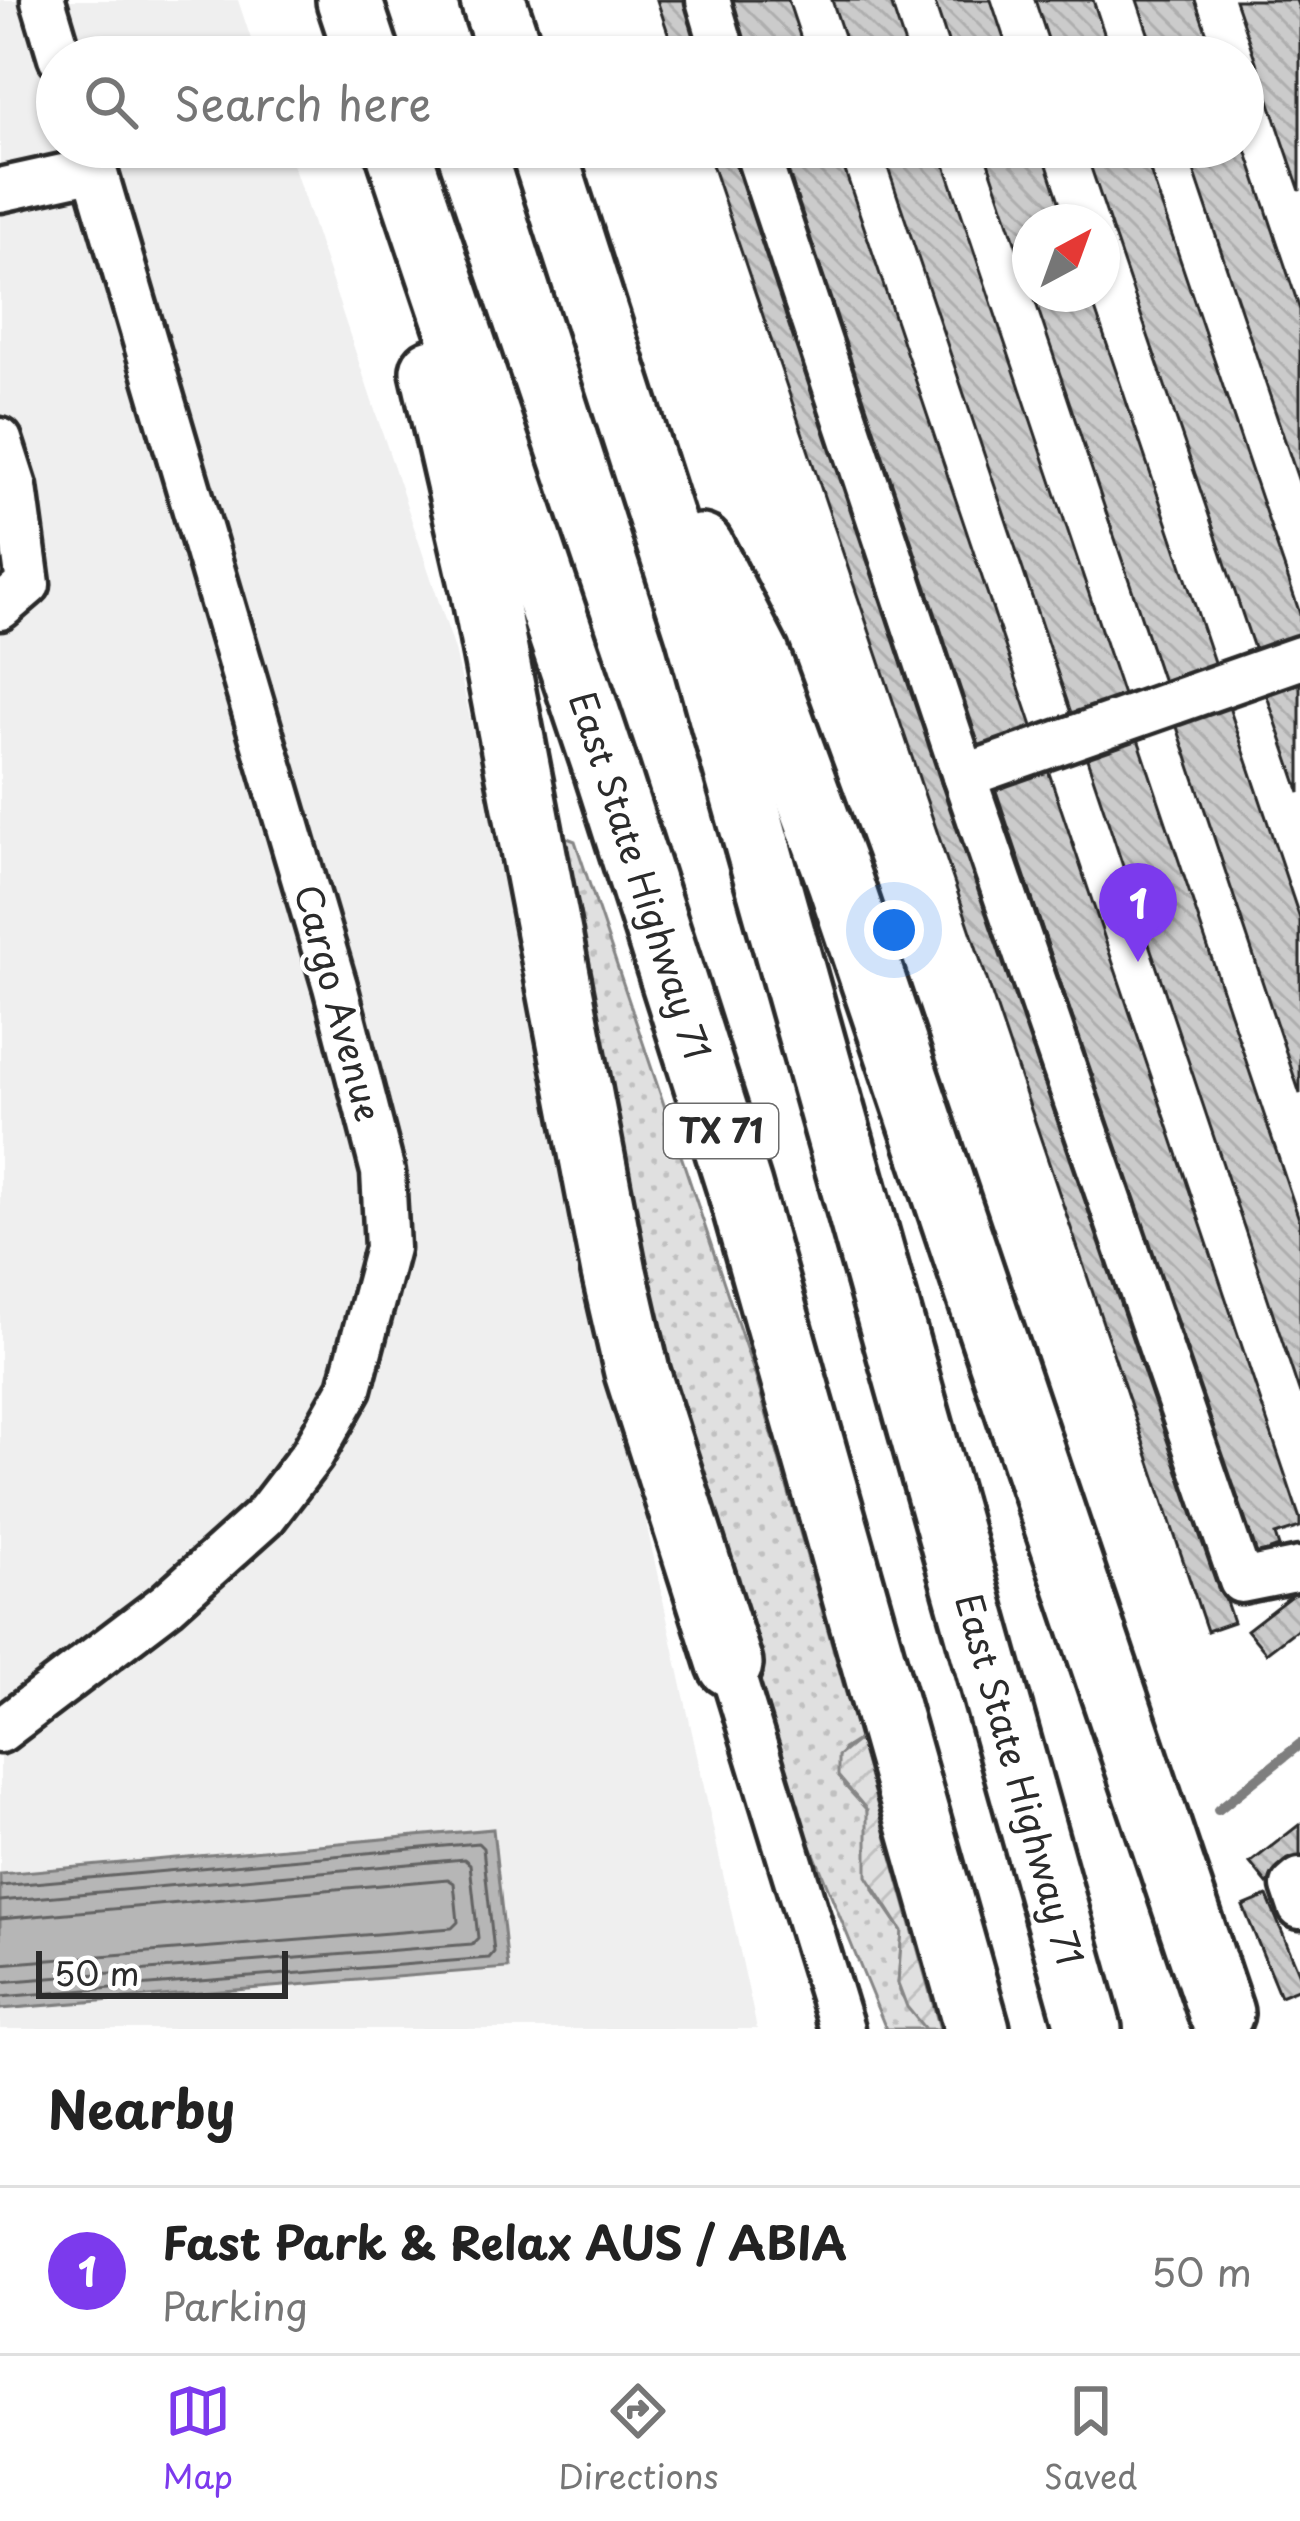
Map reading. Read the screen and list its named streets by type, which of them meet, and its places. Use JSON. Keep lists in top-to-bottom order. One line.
{"streets":{"highway":["East State Highway 71","TX 71"],"street":["Cargo Avenue"]},"scale_bar":"50 m","north":"top right","page":{"search":"Search here","pins":"1","scale":"50 m","heading":"Nearby","list":[{"mark":"1","name":"Fast Park & Relax AUS / ABIA","note":"Parking","value":"50 m"}],"nav":["Map","Directions","Saved"]}}
